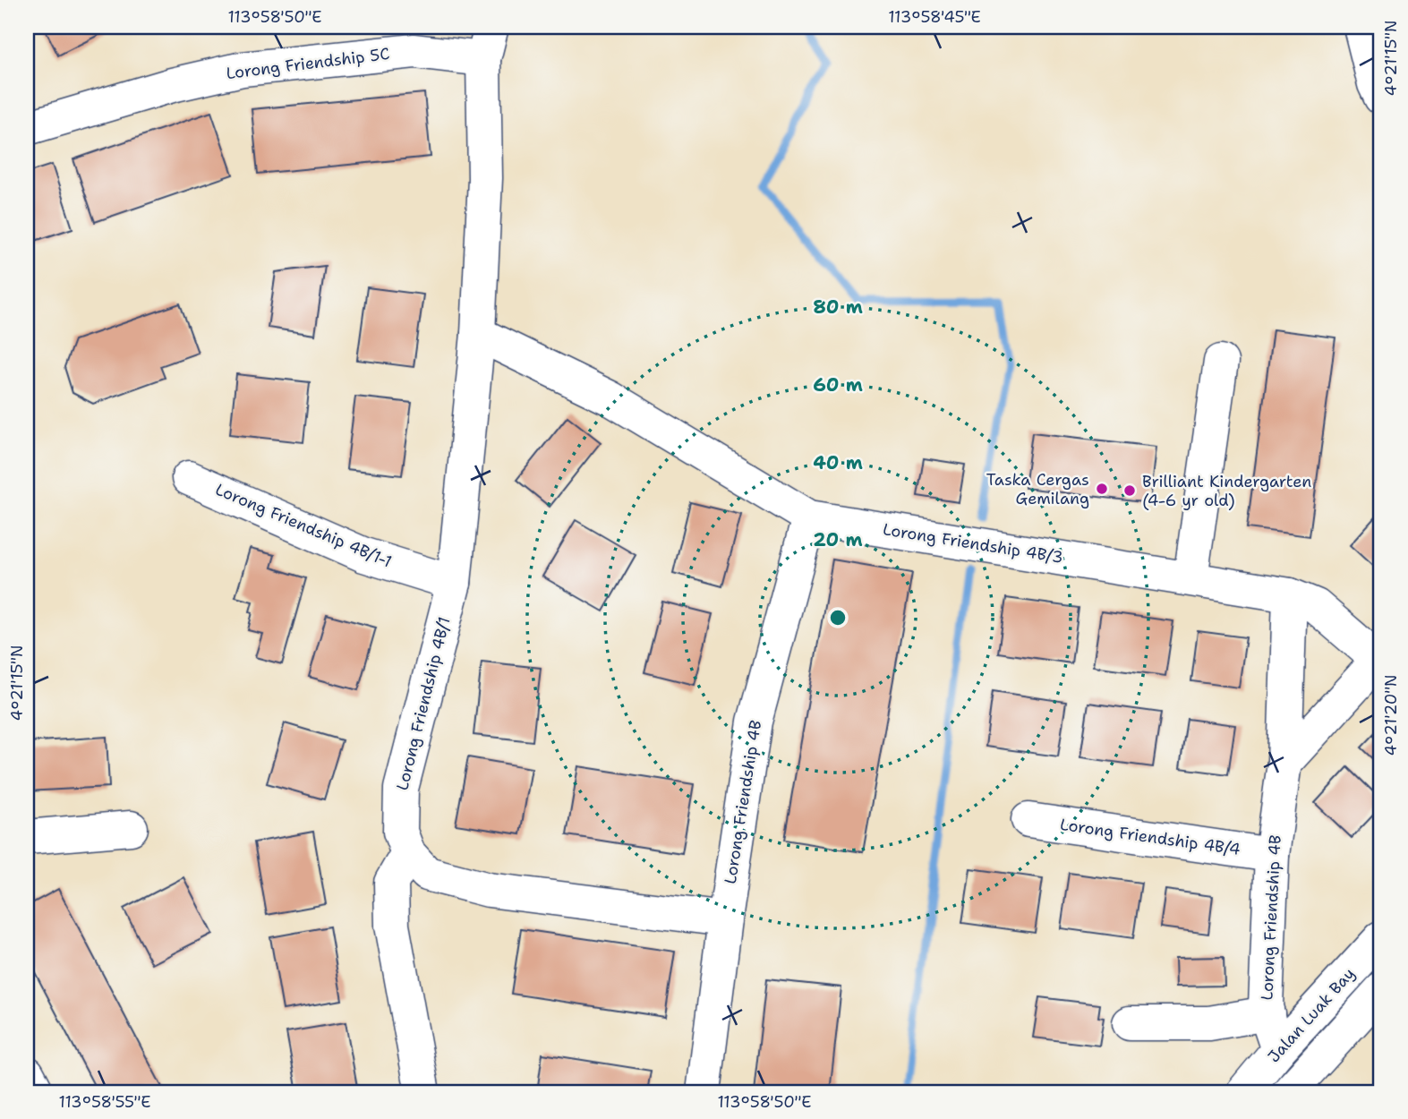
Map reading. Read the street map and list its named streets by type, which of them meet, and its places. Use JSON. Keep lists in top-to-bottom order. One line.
{"streets":{"street":["Lorong Friendship 5C","Lorong Friendship 4B/1-1","Lorong Friendship 4B/3","Lorong Friendship 4B/1","Lorong Friendship 4B","Lorong Friendship 4B/4","Jalan Luak Bay"]},"crossings":[["Lorong Friendship 5C","Lorong Friendship 4B/1"],["Lorong Friendship 4B/1-1","Lorong Friendship 4B/1"],["Lorong Friendship 4B/3","Lorong Friendship 4B/1"],["Lorong Friendship 4B/3","Lorong Friendship 4B"],["Lorong Friendship 4B","Lorong Friendship 4B/4"],["Lorong Friendship 4B","Jalan Luak Bay"]],"places":["Taska Cergas Gemilang","Brilliant Kindergarten (4-6 yr old)"],"coordinates":["113°58'50\"E","113°58'45\"E","4°21'15\"N","4°21'20\"N","113°58'55\"E"],"rings":["80 m","60 m","40 m","20 m"]}
